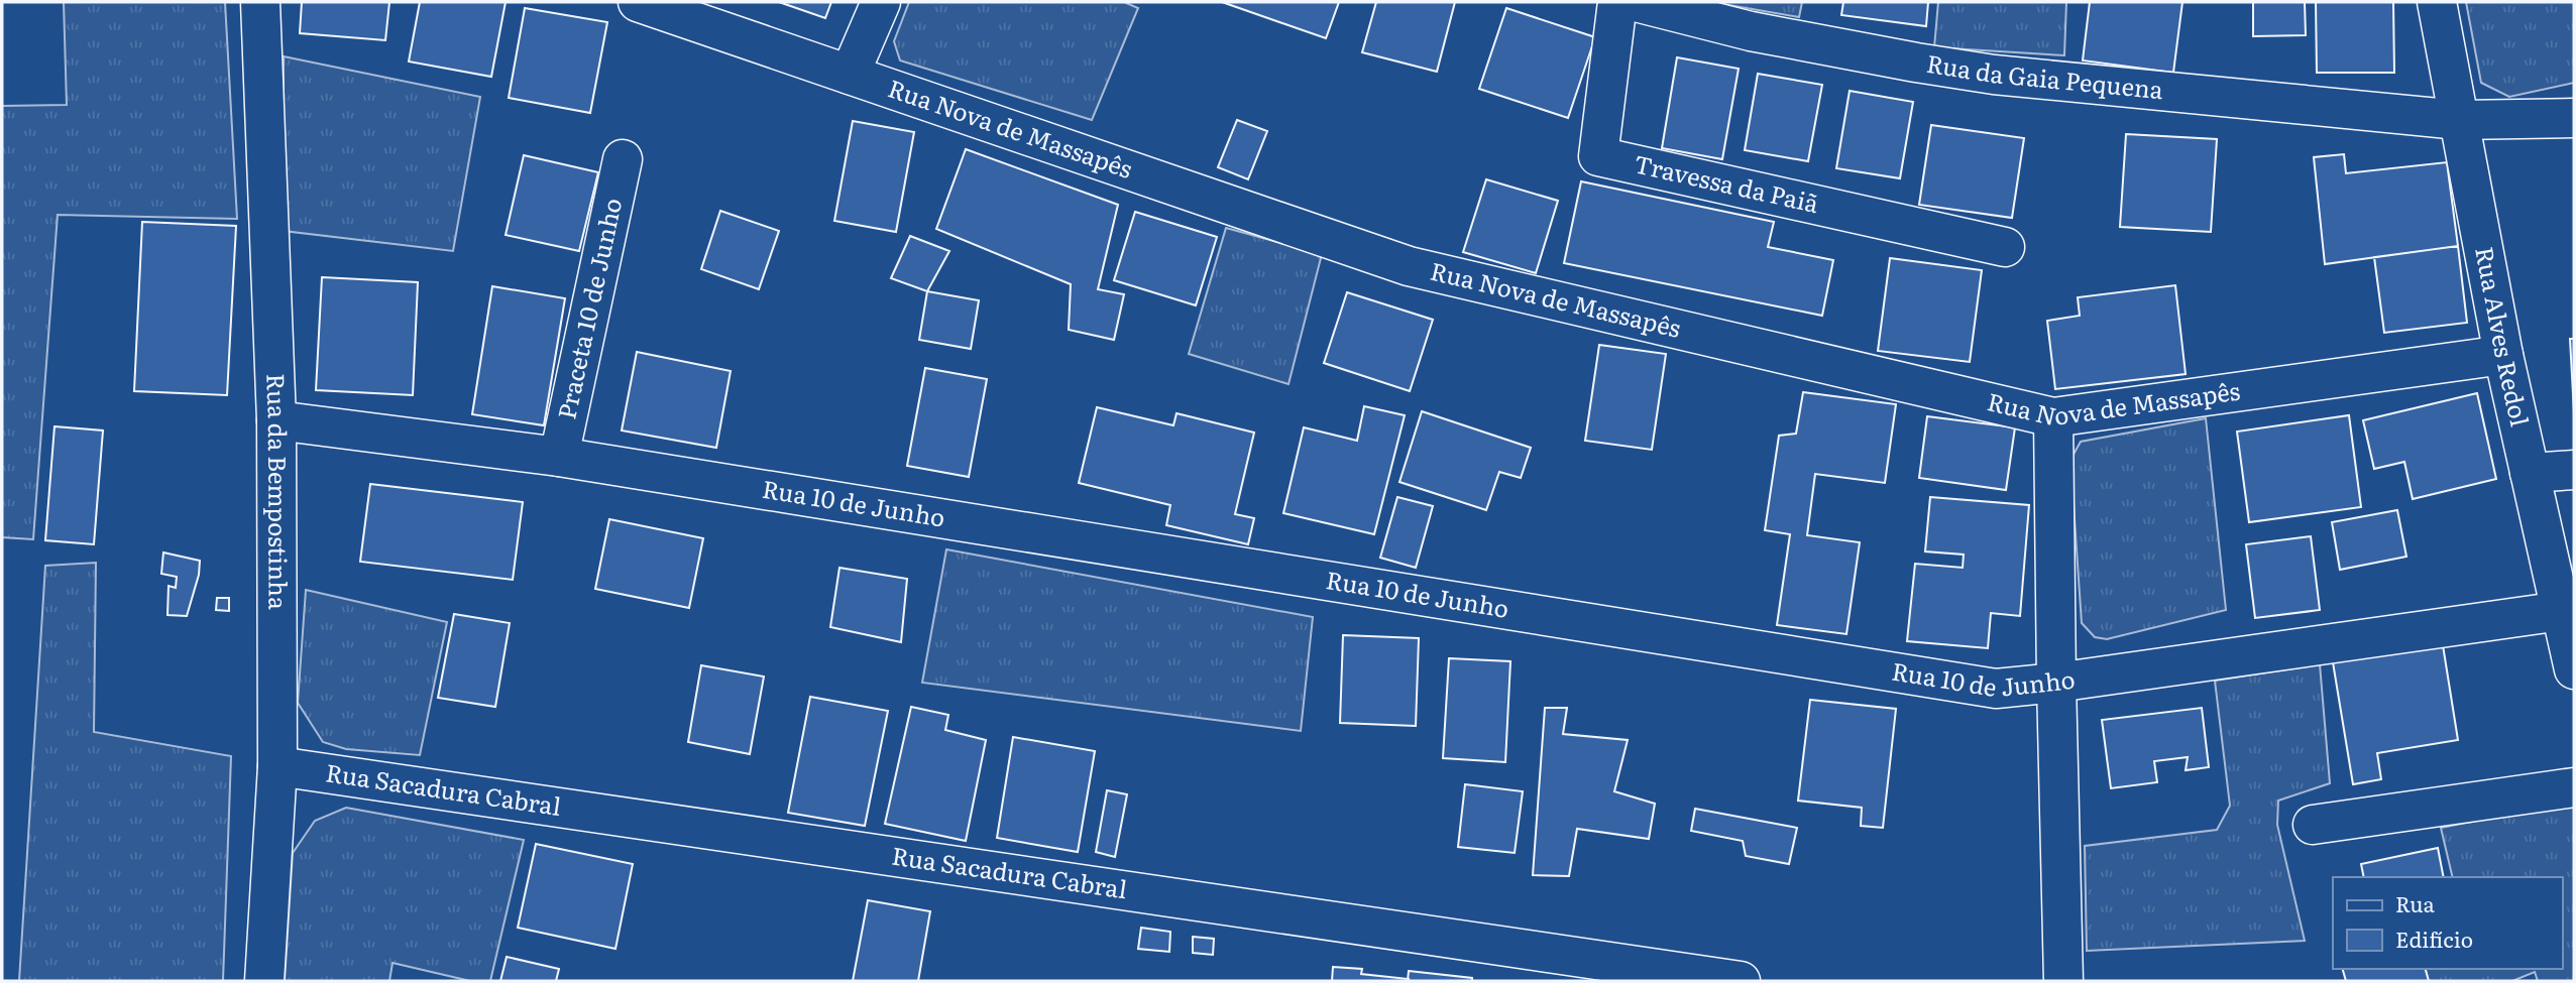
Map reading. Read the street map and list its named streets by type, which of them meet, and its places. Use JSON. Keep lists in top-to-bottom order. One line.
{"streets":{"street":["Rua da Gaia Pequena","Rua Nova de Massapês","Travessa da Paiã","Praceta 10 de Junho","Rua Alves Redol","Rua da Bempostinha","Rua 10 de Junho","Rua Sacadura Cabral"]},"crossings":[["Rua da Gaia Pequena","Rua Alves Redol"],["Rua Nova de Massapês","Rua Alves Redol"],["Praceta 10 de Junho","Rua 10 de Junho"],["Rua Alves Redol","Rua 10 de Junho"],["Rua da Bempostinha","Rua 10 de Junho"],["Rua da Bempostinha","Rua Sacadura Cabral"]],"legend":["Rua","Edifício"]}
